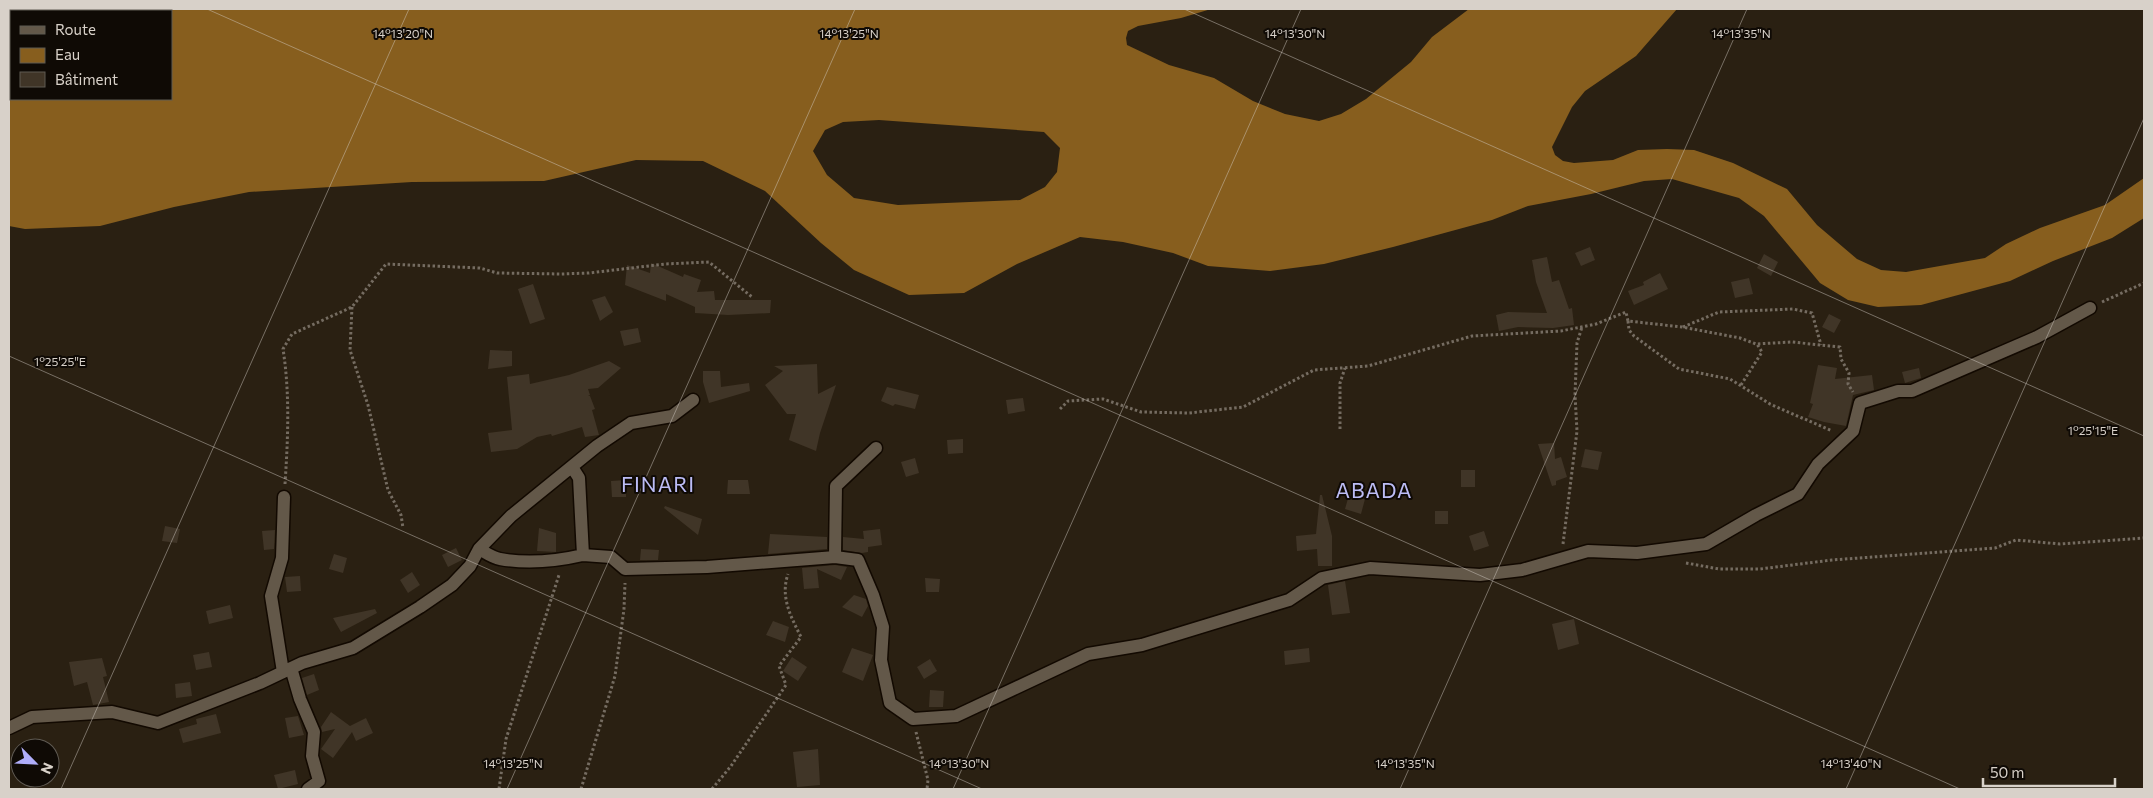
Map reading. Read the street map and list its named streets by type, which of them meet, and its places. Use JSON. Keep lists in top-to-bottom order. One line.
{"districts":["FINARI","ABADA"],"legend":["Route","Eau","Bâtiment"],"scale_bar":"50 m","north":"bottom right","coordinates":["14°13'20\"N","14°13'25\"N","14°13'30\"N","14°13'35\"N","1°25'25\"E","1°25'15\"E","14°13'40\"N"]}
